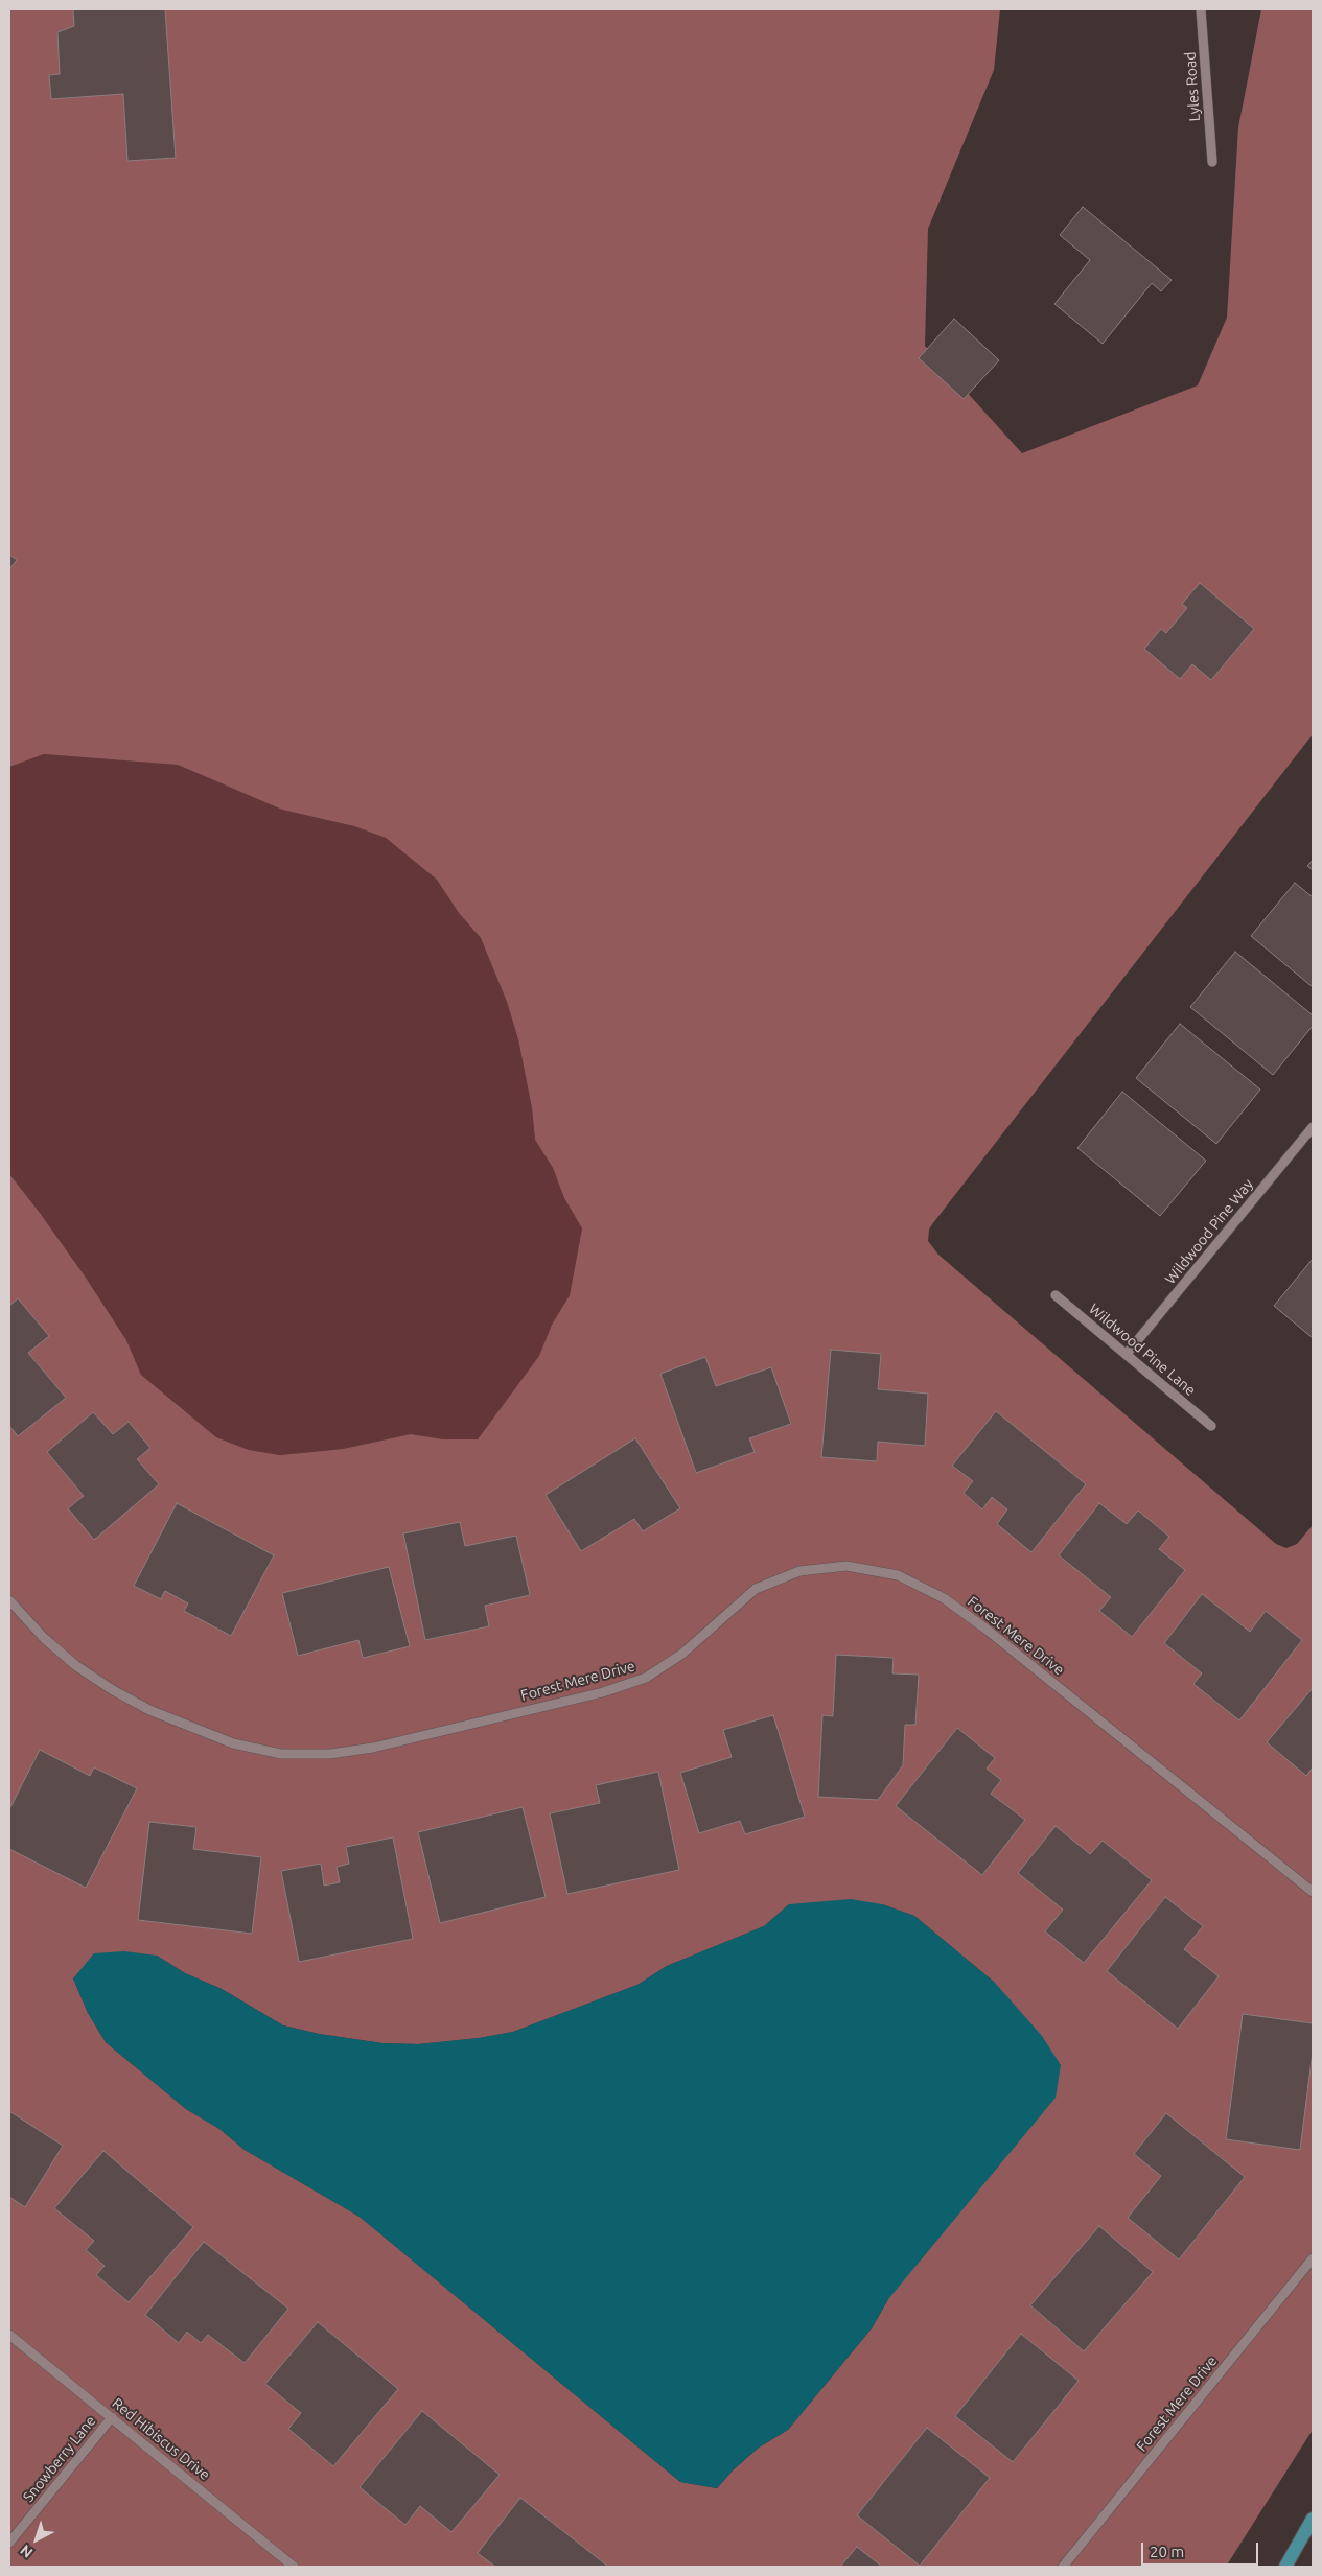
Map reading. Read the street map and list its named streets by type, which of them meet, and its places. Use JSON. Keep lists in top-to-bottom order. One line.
{"streets":{"street":["Lyles Road","Wildwood Pine Way","Wildwood Pine Lane","Forest Mere Drive","Red Hibiscus Drive","Snowberry Lane"]},"crossings":[["Wildwood Pine Way","Wildwood Pine Lane"],["Red Hibiscus Drive","Snowberry Lane"]],"scale_bar":"20 m","north":"bottom left"}
